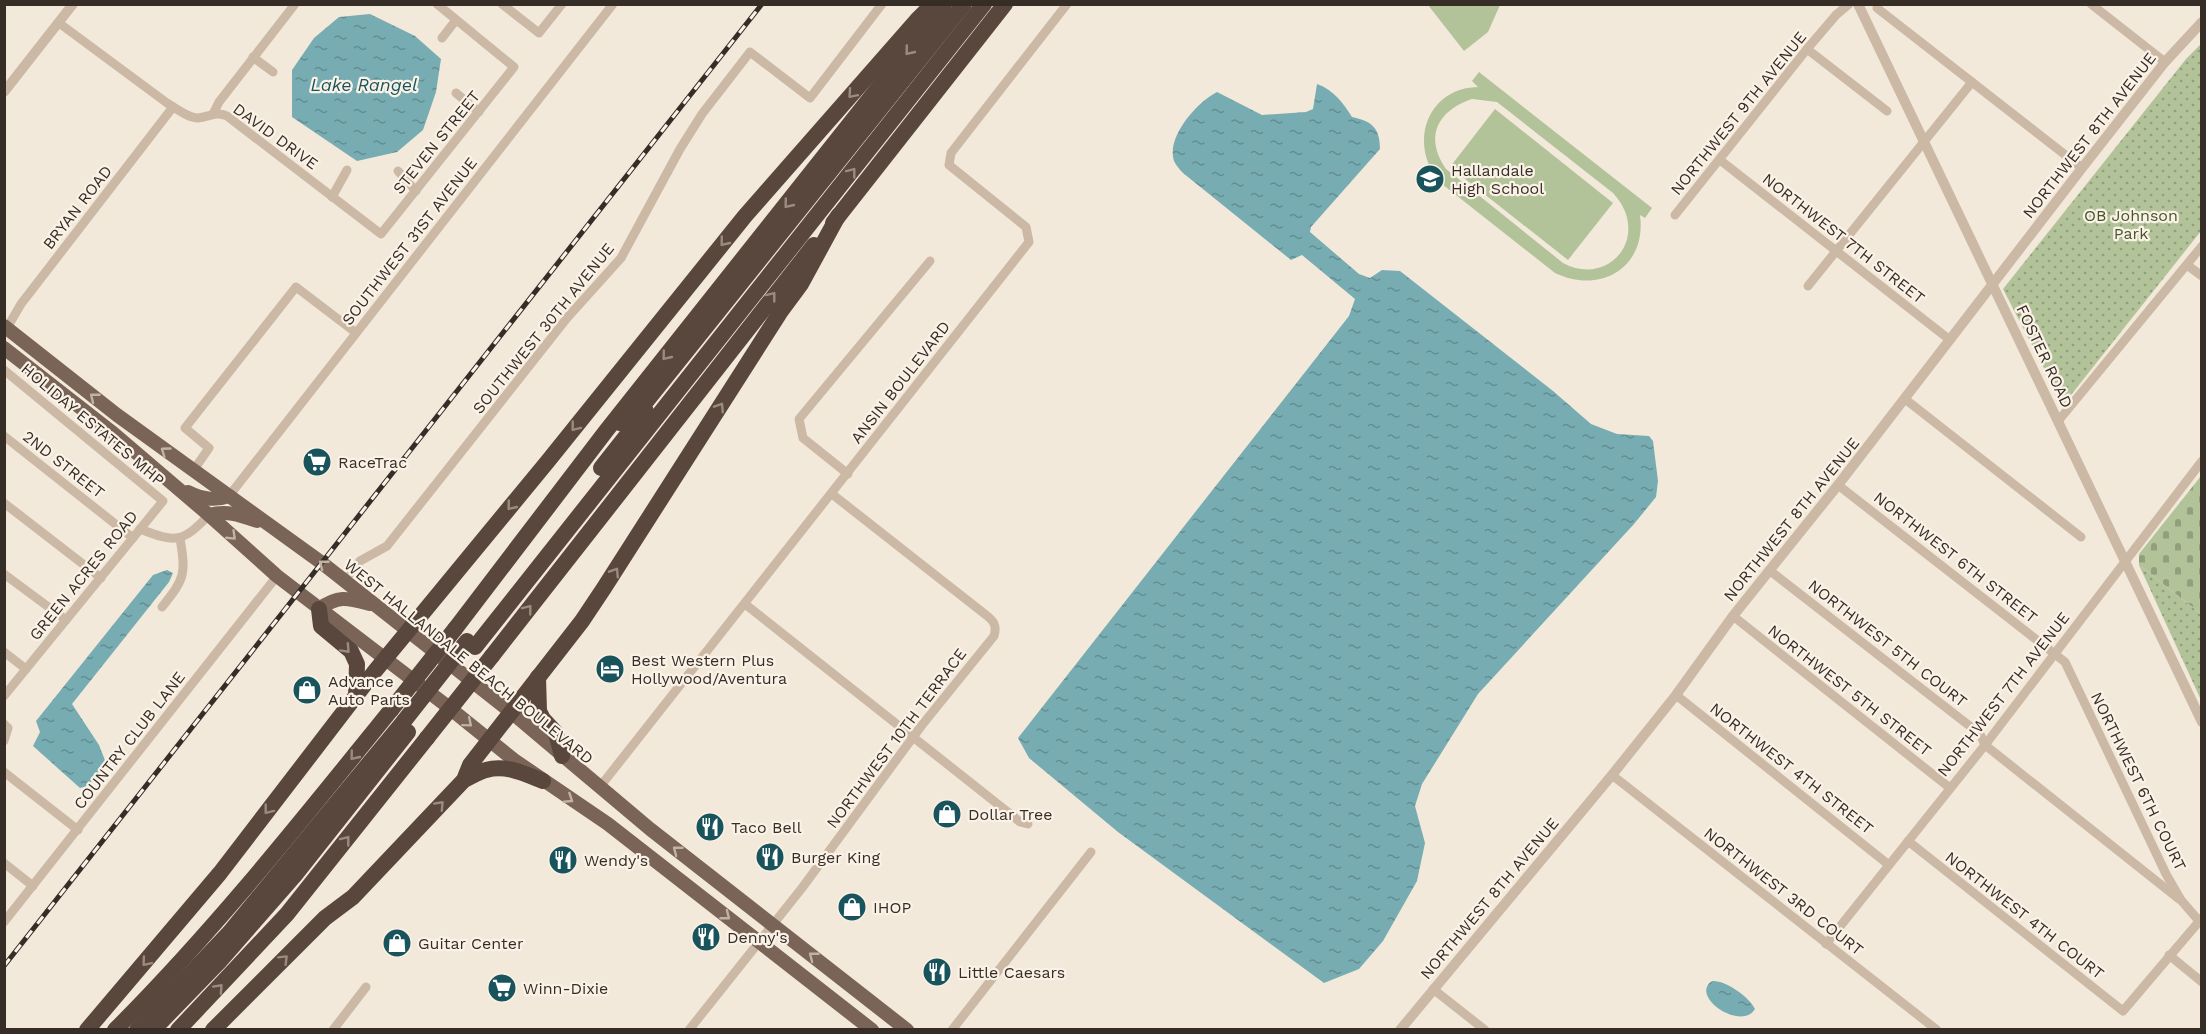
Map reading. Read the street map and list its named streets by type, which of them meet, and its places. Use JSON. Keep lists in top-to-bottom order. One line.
{"streets":{"main road":["WEST HALLANDALE BEACH BOULEVARD"],"street":["NORTHWEST 9TH AVENUE","NORTHWEST 8TH AVENUE","DAVID DRIVE","STEVEN STREET","BRYAN ROAD","NORTHWEST 7TH STREET","SOUTHWEST 31ST AVENUE","SOUTHWEST 30TH AVENUE","FOSTER ROAD","ANSIN BOULEVARD","HOLIDAY ESTATES MHP","2ND STREET","NORTHWEST 6TH STREET","GREEN ACRES ROAD","NORTHWEST 5TH COURT","NORTHWEST 5TH STREET","NORTHWEST 7TH AVENUE","NORTHWEST 10TH TERRACE","COUNTRY CLUB LANE","NORTHWEST 4TH STREET","NORTHWEST 6TH COURT","NORTHWEST 3RD COURT","NORTHWEST 4TH COURT"]},"crossings":[["NORTHWEST 9TH AVENUE","NORTHWEST 7TH STREET"],["NORTHWEST 8TH AVENUE","NORTHWEST 7TH STREET"],["NORTHWEST 8TH AVENUE","FOSTER ROAD"],["NORTHWEST 8TH AVENUE","NORTHWEST 6TH STREET"],["NORTHWEST 8TH AVENUE","NORTHWEST 5TH COURT"],["NORTHWEST 8TH AVENUE","NORTHWEST 5TH STREET"],["NORTHWEST 8TH AVENUE","NORTHWEST 4TH STREET"],["NORTHWEST 8TH AVENUE","NORTHWEST 3RD COURT"],["DAVID DRIVE","STEVEN STREET"],["DAVID DRIVE","BRYAN ROAD"],["BRYAN ROAD","WEST HALLANDALE BEACH BOULEVARD"],["SOUTHWEST 31ST AVENUE","WEST HALLANDALE BEACH BOULEVARD"],["SOUTHWEST 30TH AVENUE","WEST HALLANDALE BEACH BOULEVARD"],["FOSTER ROAD","NORTHWEST 7TH AVENUE"],["ANSIN BOULEVARD","WEST HALLANDALE BEACH BOULEVARD"],["ANSIN BOULEVARD","NORTHWEST 10TH TERRACE"],["HOLIDAY ESTATES MHP","GREEN ACRES ROAD"],["2ND STREET","GREEN ACRES ROAD"],["NORTHWEST 6TH STREET","NORTHWEST 7TH AVENUE"],["NORTHWEST 6TH STREET","NORTHWEST 6TH COURT"],["NORTHWEST 5TH COURT","NORTHWEST 7TH AVENUE"],["NORTHWEST 5TH COURT","NORTHWEST 6TH COURT"],["WEST HALLANDALE BEACH BOULEVARD","NORTHWEST 10TH TERRACE"],["NORTHWEST 5TH STREET","NORTHWEST 7TH AVENUE"],["NORTHWEST 7TH AVENUE","NORTHWEST 4TH STREET"],["NORTHWEST 7TH AVENUE","NORTHWEST 6TH COURT"],["NORTHWEST 7TH AVENUE","NORTHWEST 3RD COURT"],["NORTHWEST 7TH AVENUE","NORTHWEST 4TH COURT"]],"water":["Lake Rangel"],"parks":["OB Johnson Park"],"places":{"school or university":["Hallandale High School"],"supermarket":["RaceTrac","Winn-Dixie"],"hotel":["Best Western Plus Hollywood/Aventura"],"shop":["Advance Auto Parts","Dollar Tree","IHOP","Guitar Center"],"restaurant":["Taco Bell","Burger King","Wendy's","Denny's","Little Caesars"]}}
